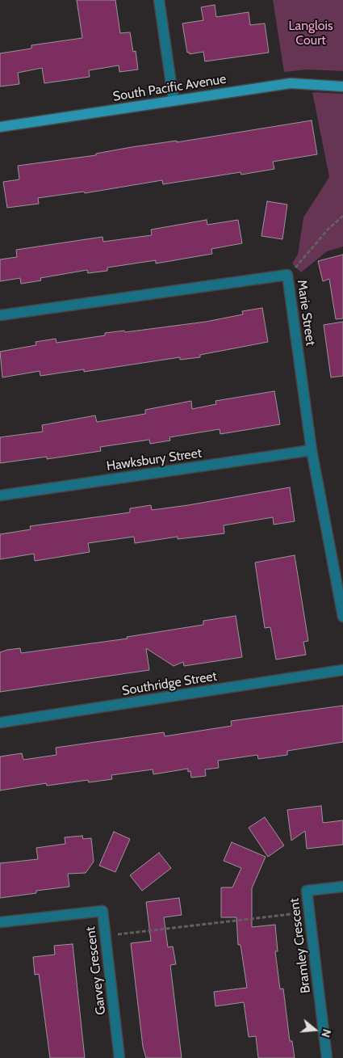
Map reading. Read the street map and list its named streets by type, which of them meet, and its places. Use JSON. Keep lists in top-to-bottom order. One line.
{"streets":{"street":["South Pacific Avenue","Marie Street","Hawksbury Street","Southridge Street","Bramley Crescent","Garvey Crescent"]},"crossings":[["Marie Street","Hawksbury Street"]],"parks":["Langlois Court"],"north":"right"}
